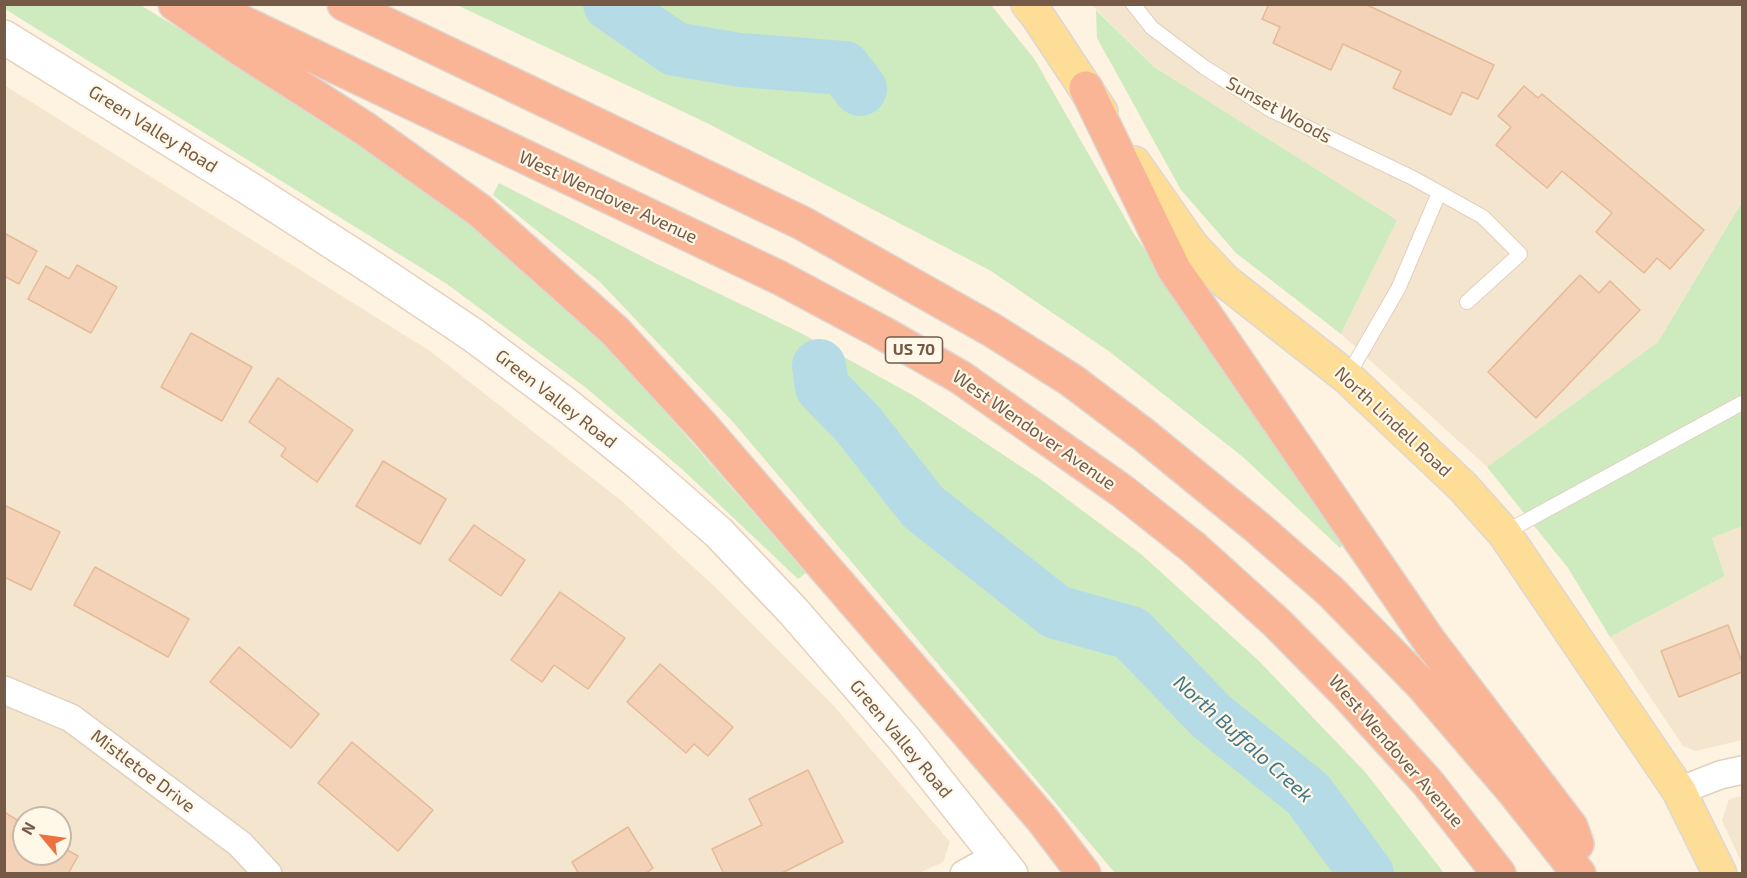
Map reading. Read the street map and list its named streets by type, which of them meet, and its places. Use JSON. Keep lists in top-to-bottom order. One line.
{"streets":{"highway":["West Wendover Avenue","US 70"],"main road":["Green Valley Road","North Lindell Road"],"street":["Mistletoe Drive"],"lane":["Sunset Woods"]},"water":["North Buffalo Creek"],"north":"top left"}
